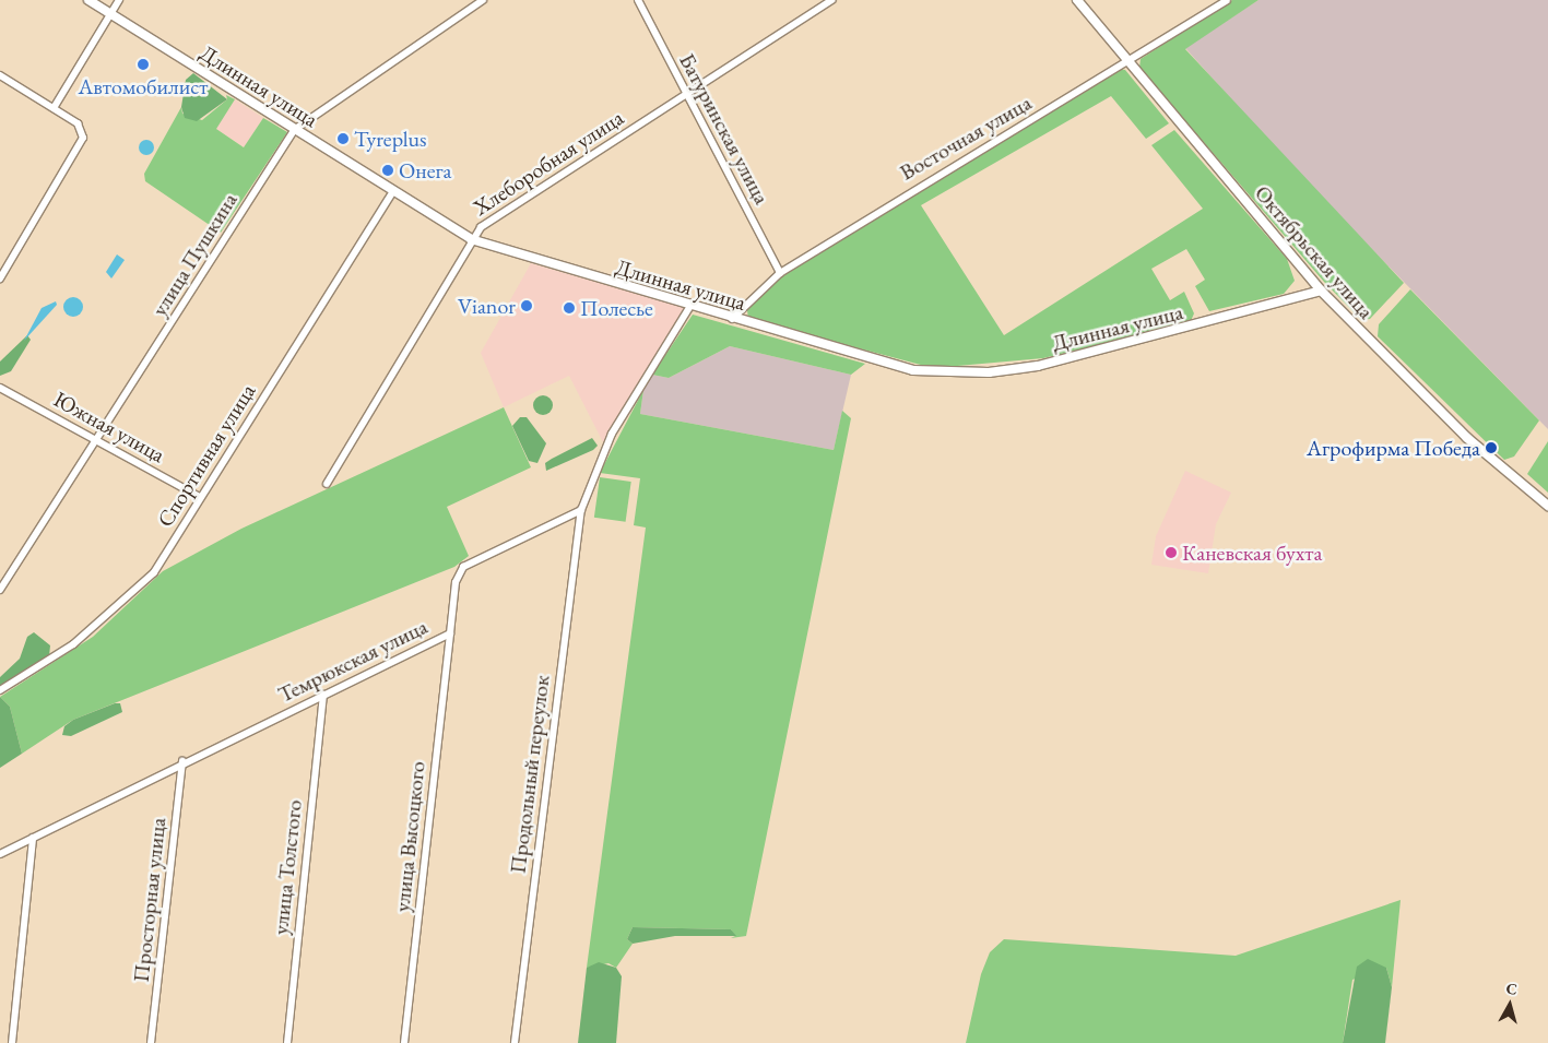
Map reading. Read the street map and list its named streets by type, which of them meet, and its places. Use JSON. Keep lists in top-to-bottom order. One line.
{"streets":{"street":["Длинная улица","Батуринская улица","Восточная улица","Хлеборобная улица","Октябрьская улица","улица Пушкина","Южная улица","Спортивная улица","Темрюкская улица","Продольный переулок","улица Высоцкого","улица Толстого","Просторная улица"]},"crossings":[["Длинная улица","Восточная улица"],["Длинная улица","Хлеборобная улица"],["Длинная улица","Октябрьская улица"],["Длинная улица","улица Пушкина"],["Длинная улица","Спортивная улица"],["Батуринская улица","Восточная улица"],["Батуринская улица","Хлеборобная улица"],["Восточная улица","Октябрьская улица"],["улица Пушкина","Южная улица"],["Южная улица","Спортивная улица"],["Темрюкская улица","Продольный переулок"],["Темрюкская улица","улица Высоцкого"],["Темрюкская улица","улица Толстого"],["Темрюкская улица","Просторная улица"]],"places":["Автомобилист","Tyreplus","Онега","Vianor","Полесье","Агрофирма Победа","Каневская бухта"],"north":"top"}
